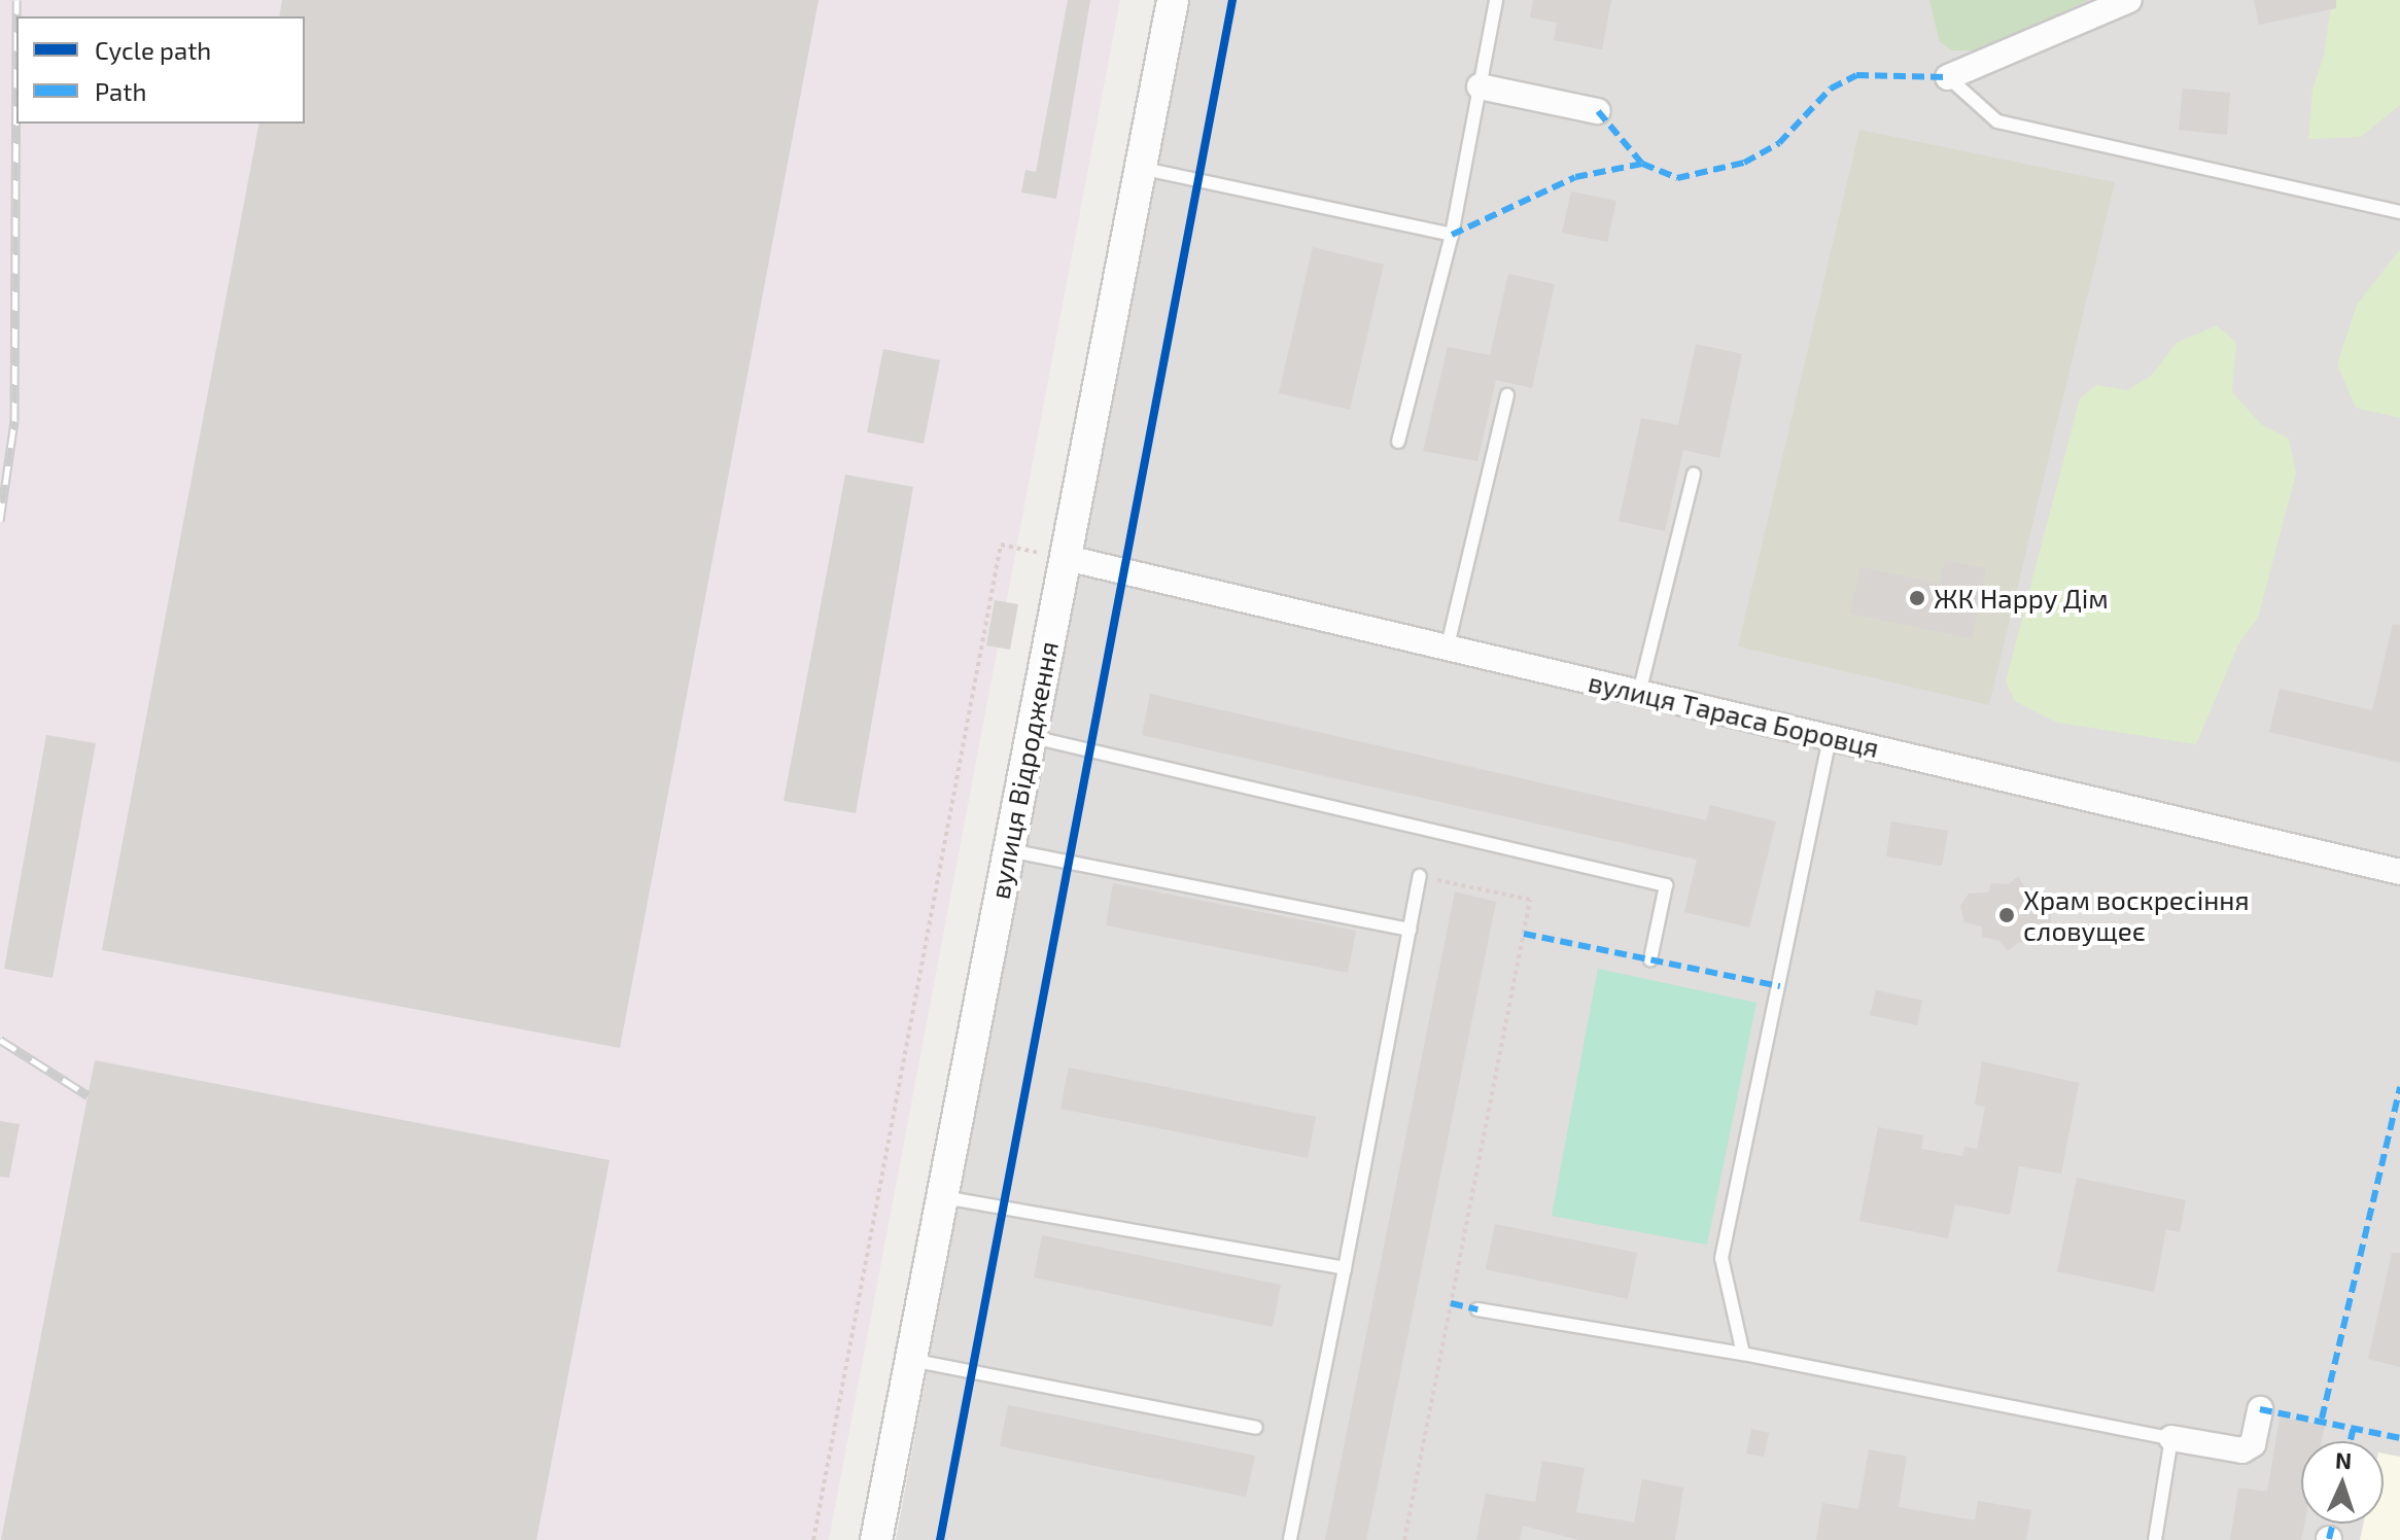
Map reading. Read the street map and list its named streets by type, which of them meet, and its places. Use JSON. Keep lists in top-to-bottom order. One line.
{"streets":{"street":["вулиця Тараса Боровця","вулиця Відродження"]},"crossings":[["вулиця Тараса Боровця","вулиця Відродження"]],"places":["ЖК Happy Дім","Храм воскресіння словущеє"],"legend":["Cycle path","Path"],"north":"top"}
